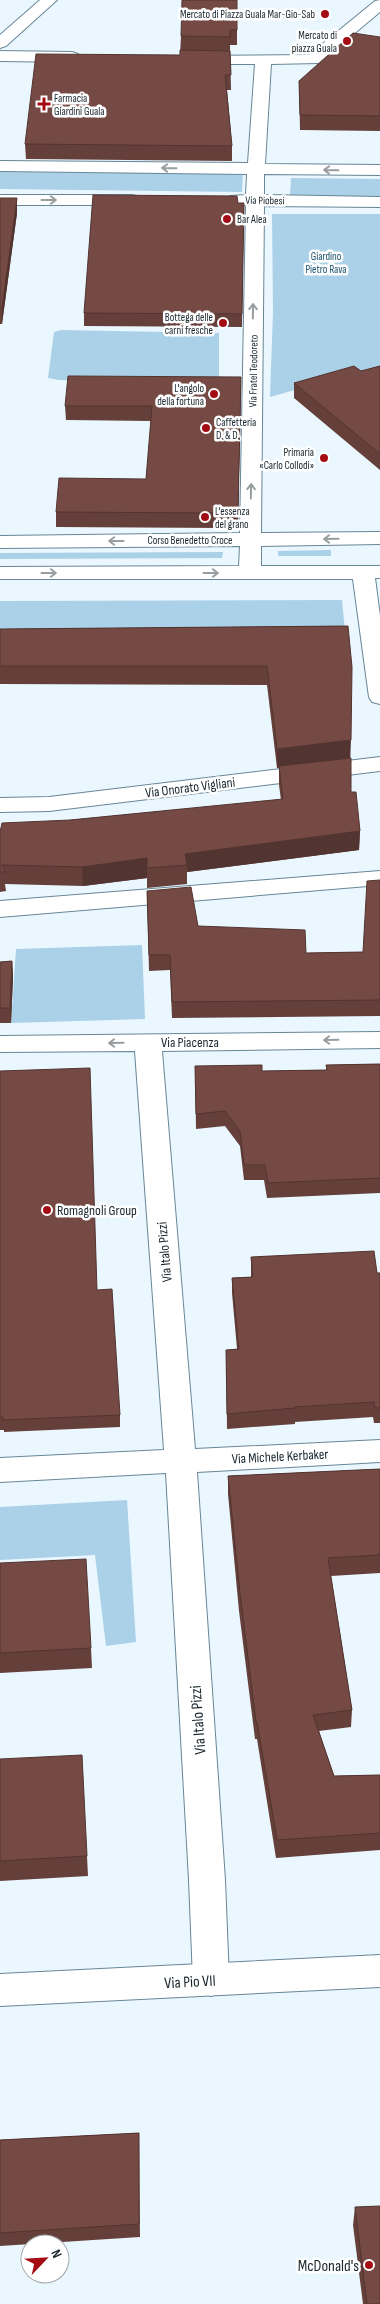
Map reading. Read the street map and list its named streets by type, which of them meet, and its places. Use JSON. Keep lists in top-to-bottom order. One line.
{"streets":{"street":["Via Piobesi","Via Fratel Teodoreto","Corso Benedetto Croce","Via Onorato Vigliani","Via Piacenza","Via Italo Pizzi","Via Michele Kerbaker","Via Pio VII"]},"crossings":[["Via Piobesi","Via Fratel Teodoreto"],["Via Fratel Teodoreto","Corso Benedetto Croce"],["Via Piacenza","Via Italo Pizzi"],["Via Italo Pizzi","Via Michele Kerbaker"],["Via Italo Pizzi","Via Pio VII"]],"one_way":["Via Fratel Teodoreto"],"parks":["Giardino Pietro Rava"],"places":{"other":["Mercato di Piazza Guala Mar-Gio-Sab","Mercato di piazza Guala","Bar Alea","Bottega delle carni fresche","L'angolo della fortuna","Caffetteria D. & D.","Primaria «Carlo Collodi»","L'essenza del grano","Romagnoli Group","McDonald's"],"health":["Farmacia Giardini Guala"]},"north":"top right"}
